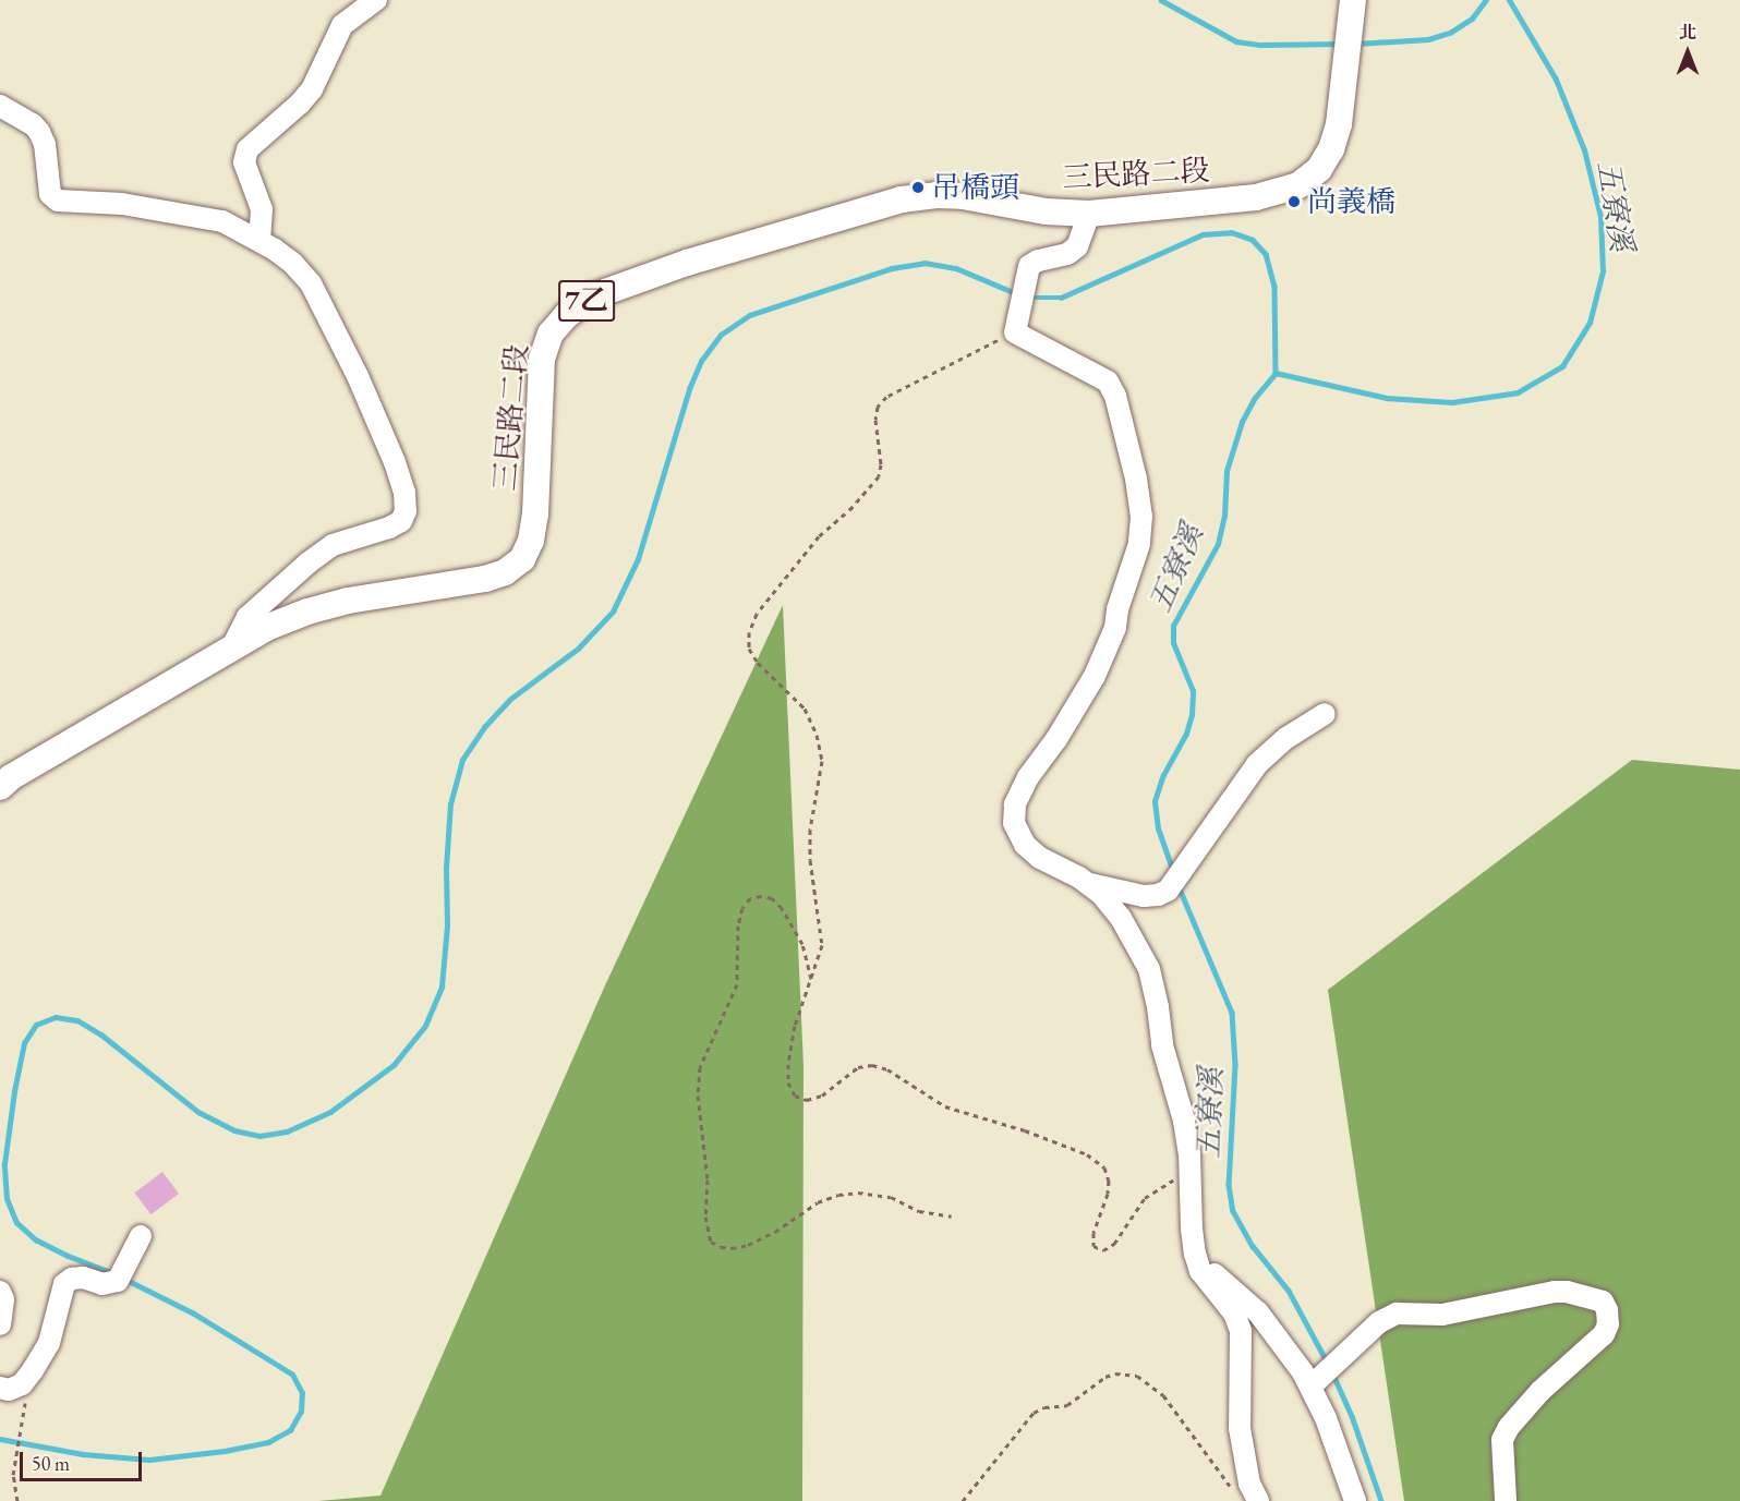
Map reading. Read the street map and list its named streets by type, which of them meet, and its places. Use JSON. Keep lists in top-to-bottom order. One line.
{"streets":{"main road":["三民路二段","7乙"]},"water":["五寮溪"],"places":["吊橋頭","尚義橋"],"scale_bar":"50 m","north":"top"}
